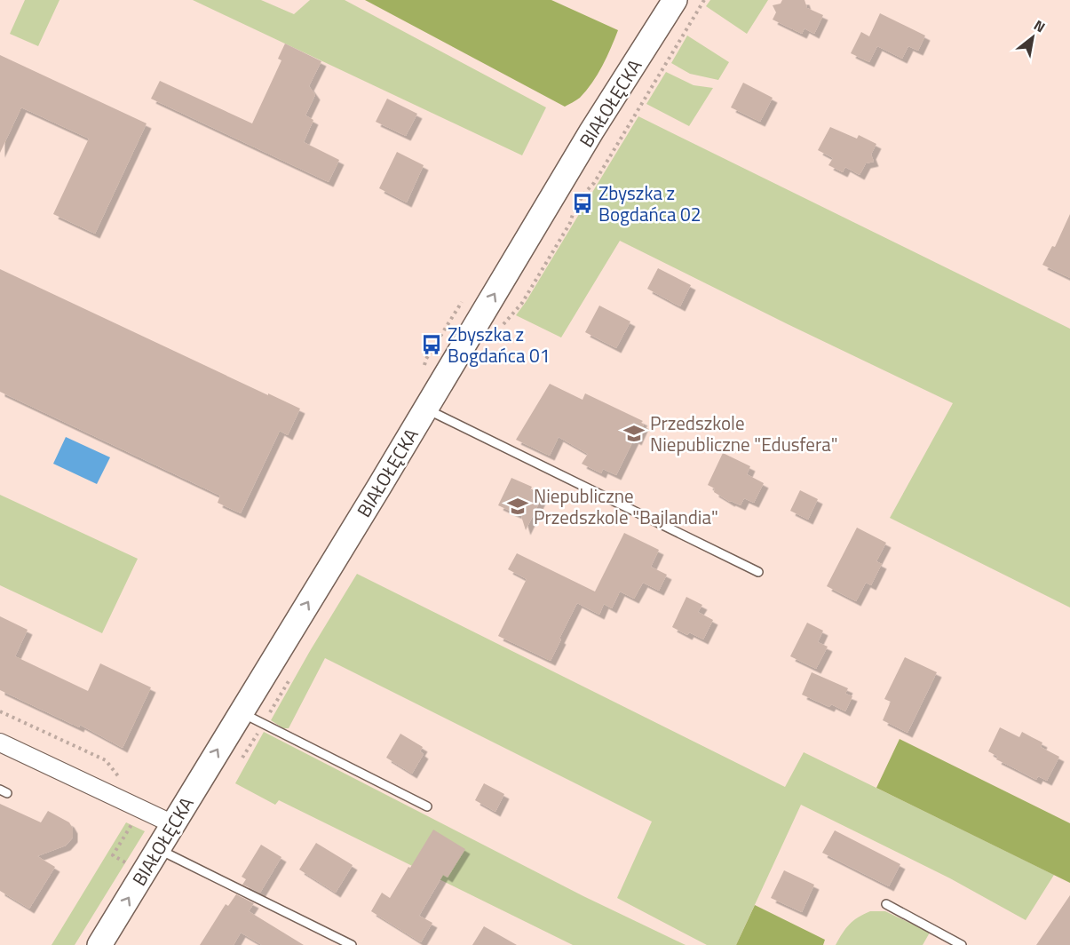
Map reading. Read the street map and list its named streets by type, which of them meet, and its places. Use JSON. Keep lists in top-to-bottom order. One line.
{"streets":{"street":["BIAŁOŁĘCKA"]},"one_way":["BIAŁOŁĘCKA"],"places":{"bus stop":["Zbyszka z Bogdańca 02","Zbyszka z Bogdańca 01"],"school or university":["Przedszkole Niepubliczne \"Edusfera\"","Niepubliczne Przedszkole \"Bajlandia\""]},"north":"top right"}
